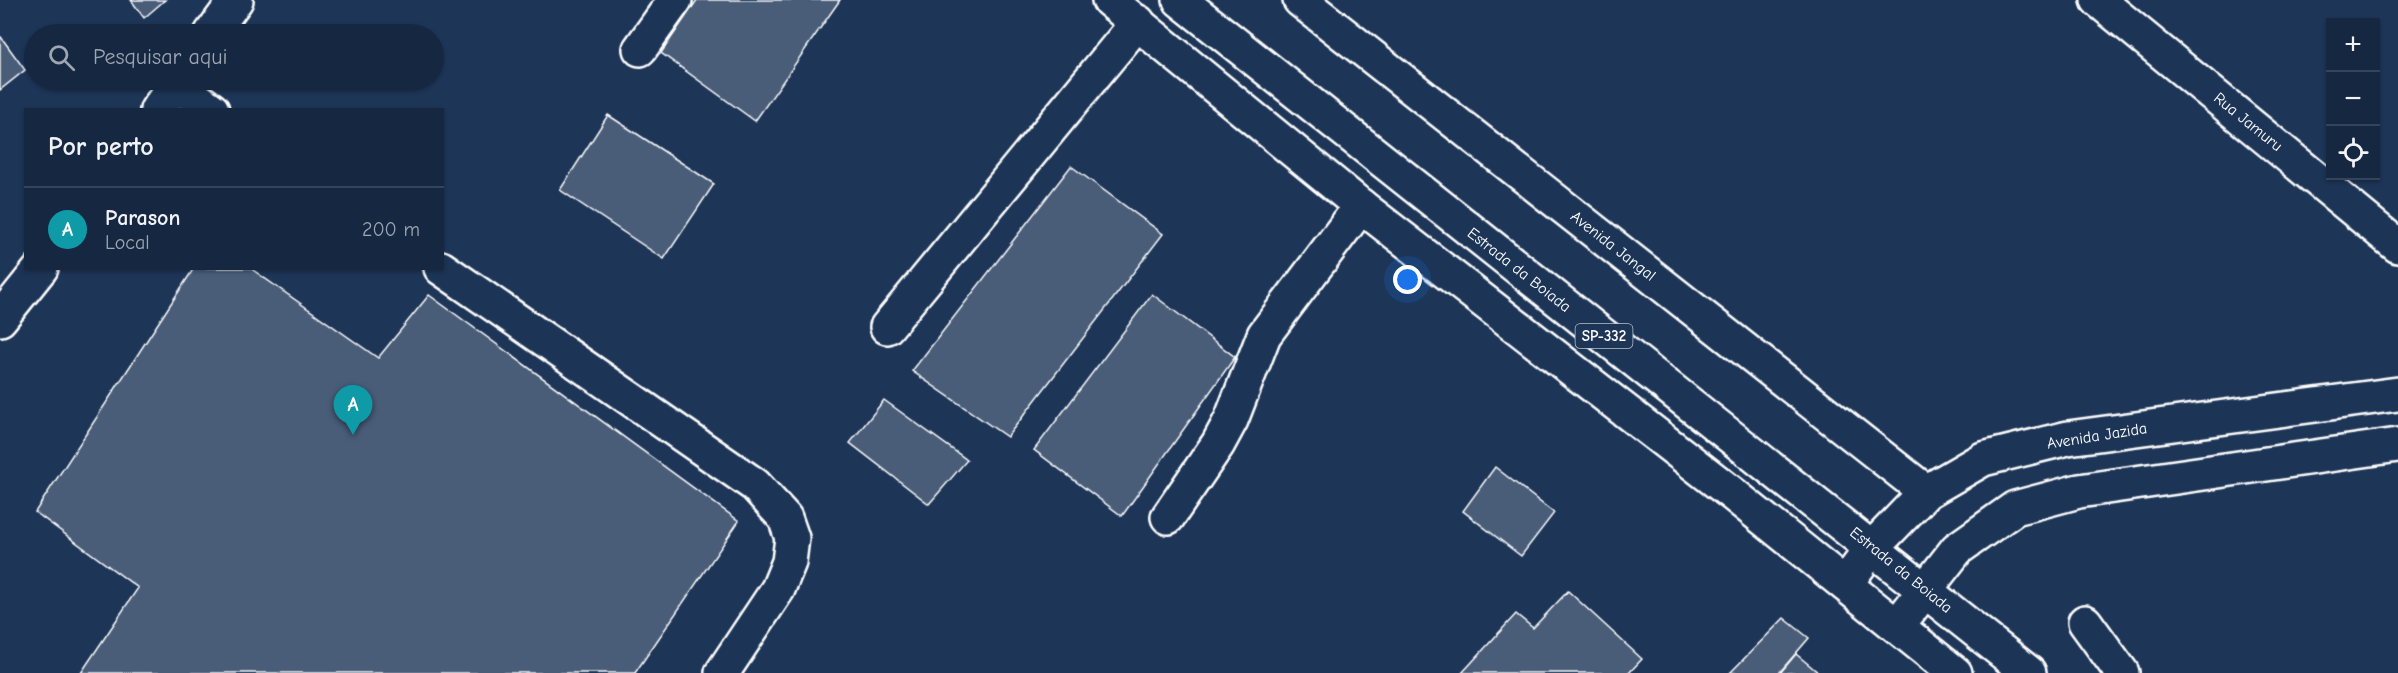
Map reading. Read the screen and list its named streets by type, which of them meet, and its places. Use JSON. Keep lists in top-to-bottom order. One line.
{"streets":{"street":["Rua Jamuru","Avenida Jangal","Estrada da Boiada","SP-332","Avenida Jazida"]},"crossings":[["Avenida Jangal","Avenida Jazida"],["Estrada da Boiada","Avenida Jazida"],["SP-332","Avenida Jazida"]],"page":{"map_buttons":["+","−"],"search":"Pesquisar aqui","heading":"Por perto","list":[{"mark":"A","name":"Parason","note":"Local","value":"200 m"}],"pins":"A"}}
